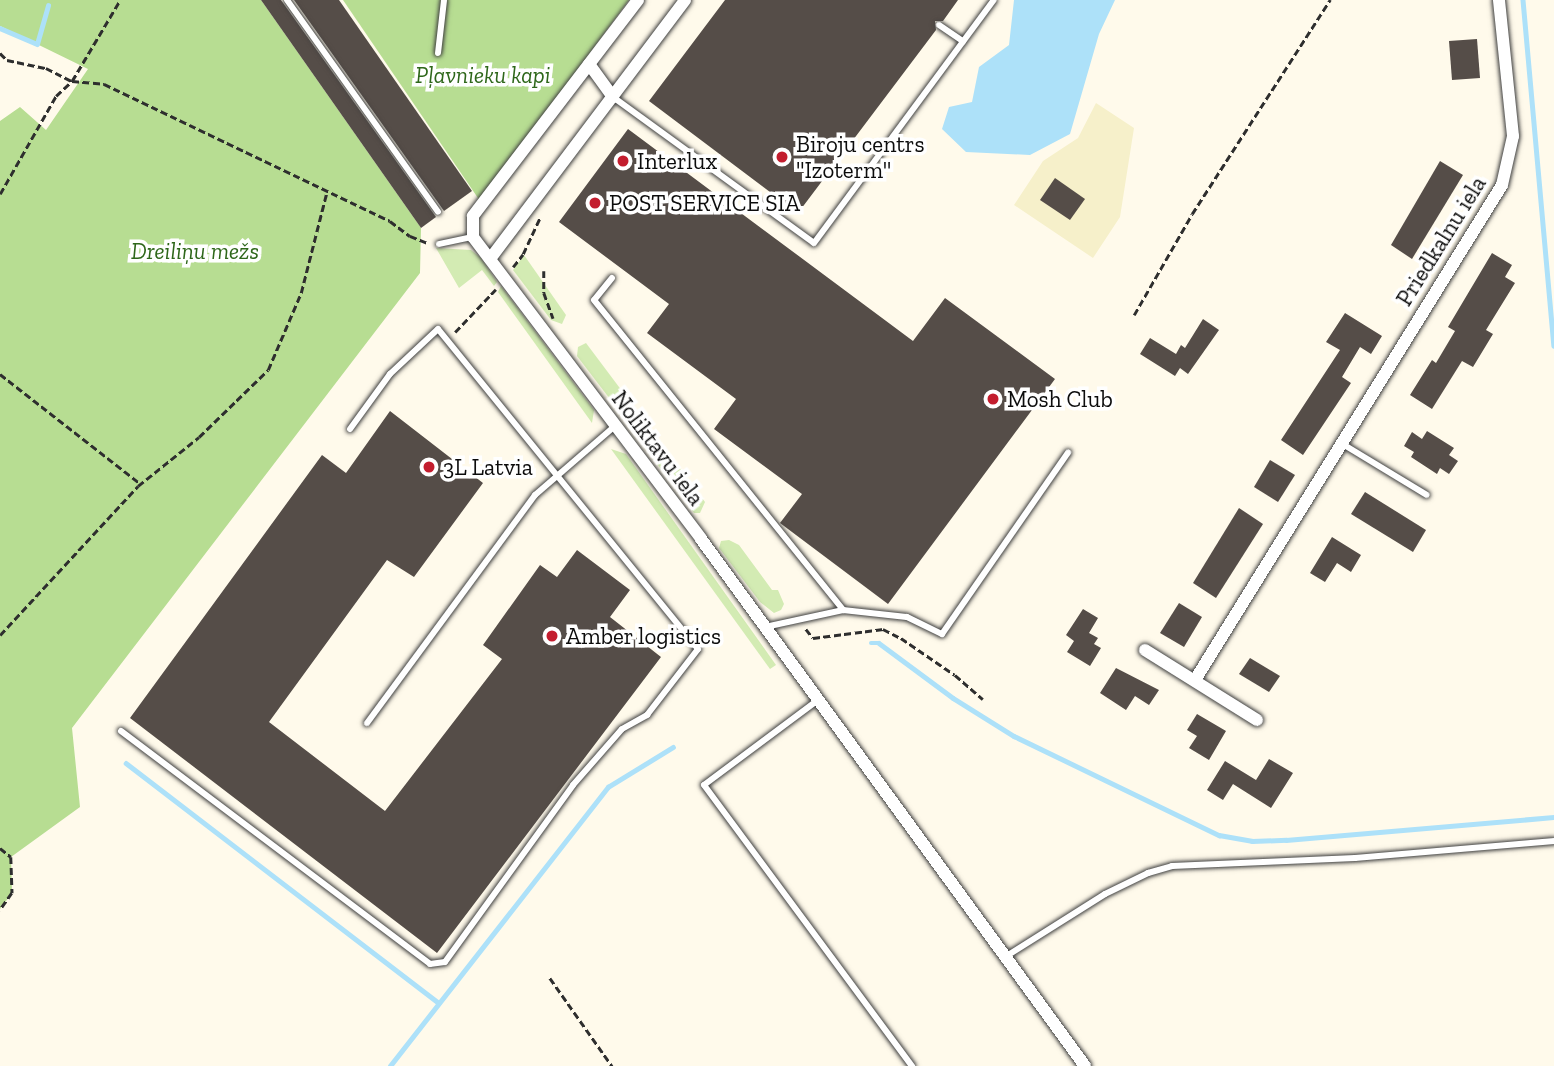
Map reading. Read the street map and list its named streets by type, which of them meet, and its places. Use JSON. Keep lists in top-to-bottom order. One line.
{"streets":{"street":["Priedkalnu iela","Noliktavu iela"]},"parks":["Pļavnieku kapi","Dreiliņu mežs"],"places":["Biroju centrs \"Izoterm\"","Interlux","POST SERVICE SIA","Mosh Club","3L Latvia","Amber logistics"]}
